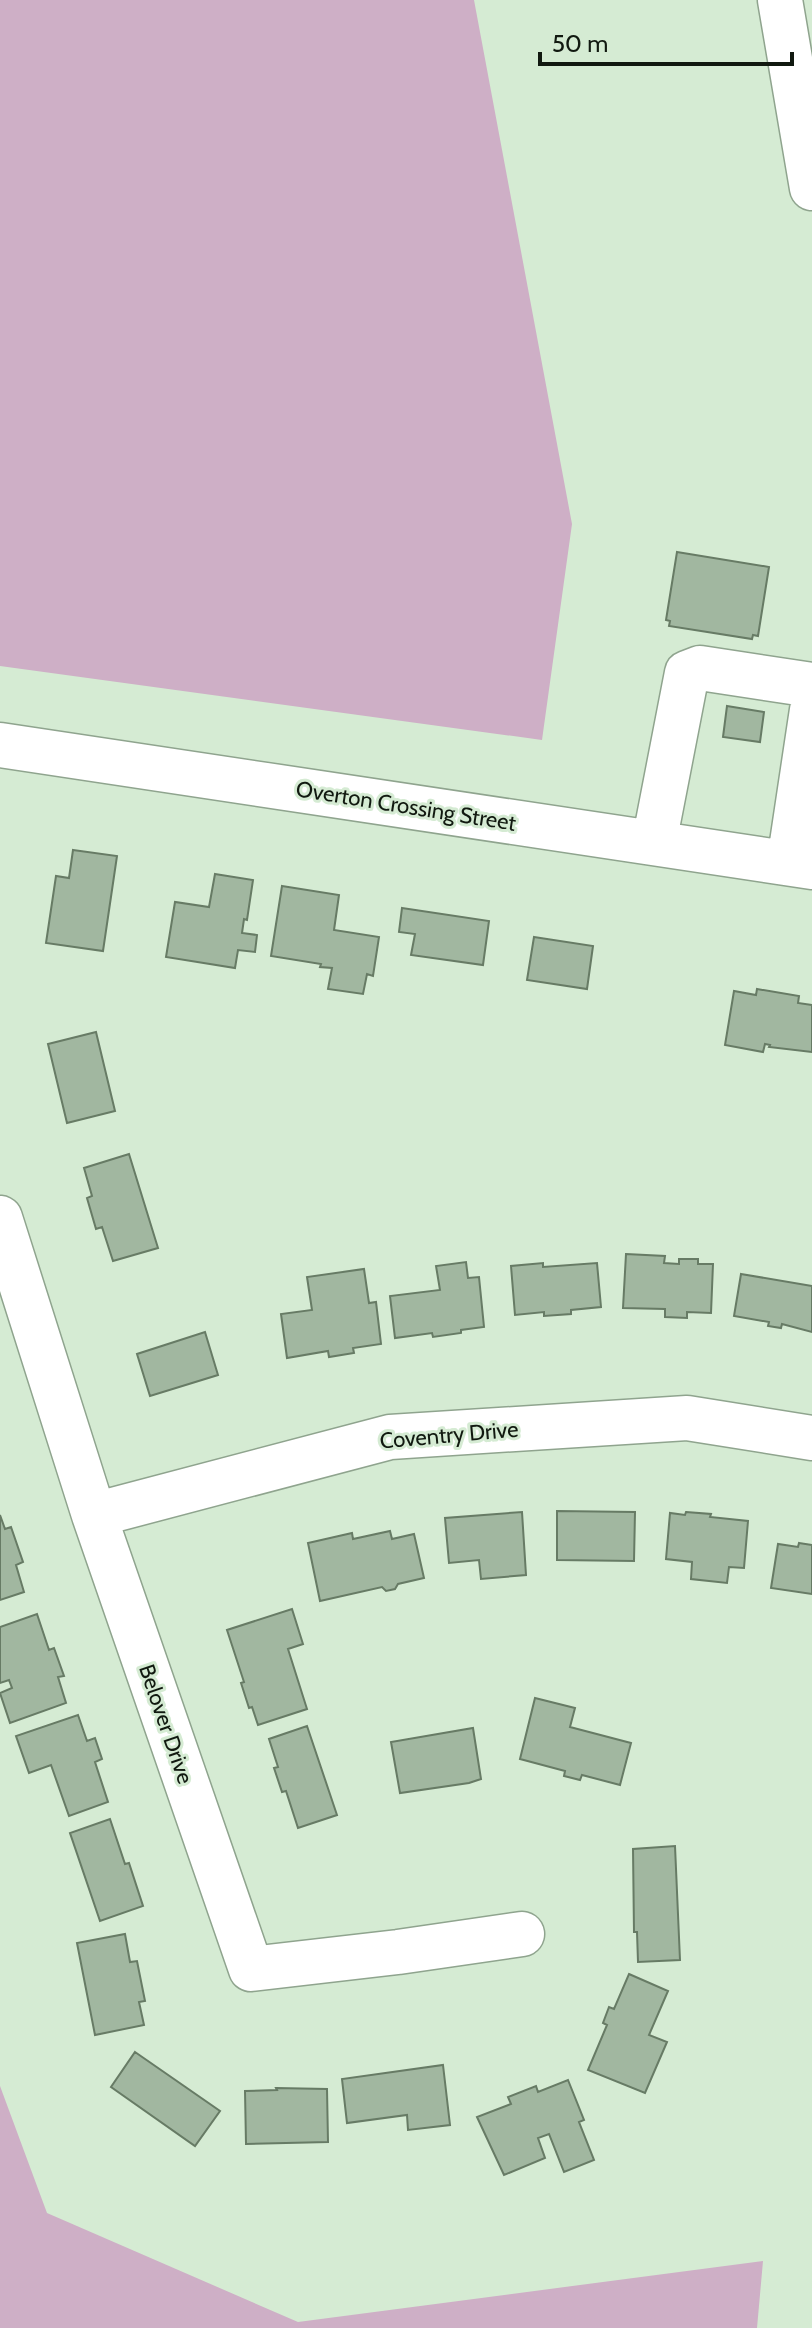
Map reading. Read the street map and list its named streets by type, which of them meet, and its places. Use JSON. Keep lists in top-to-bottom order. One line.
{"streets":{"street":["Overton Crossing Street","Coventry Drive","Belover Drive"]},"crossings":[["Coventry Drive","Belover Drive"]],"scale_bar":"50 m"}
